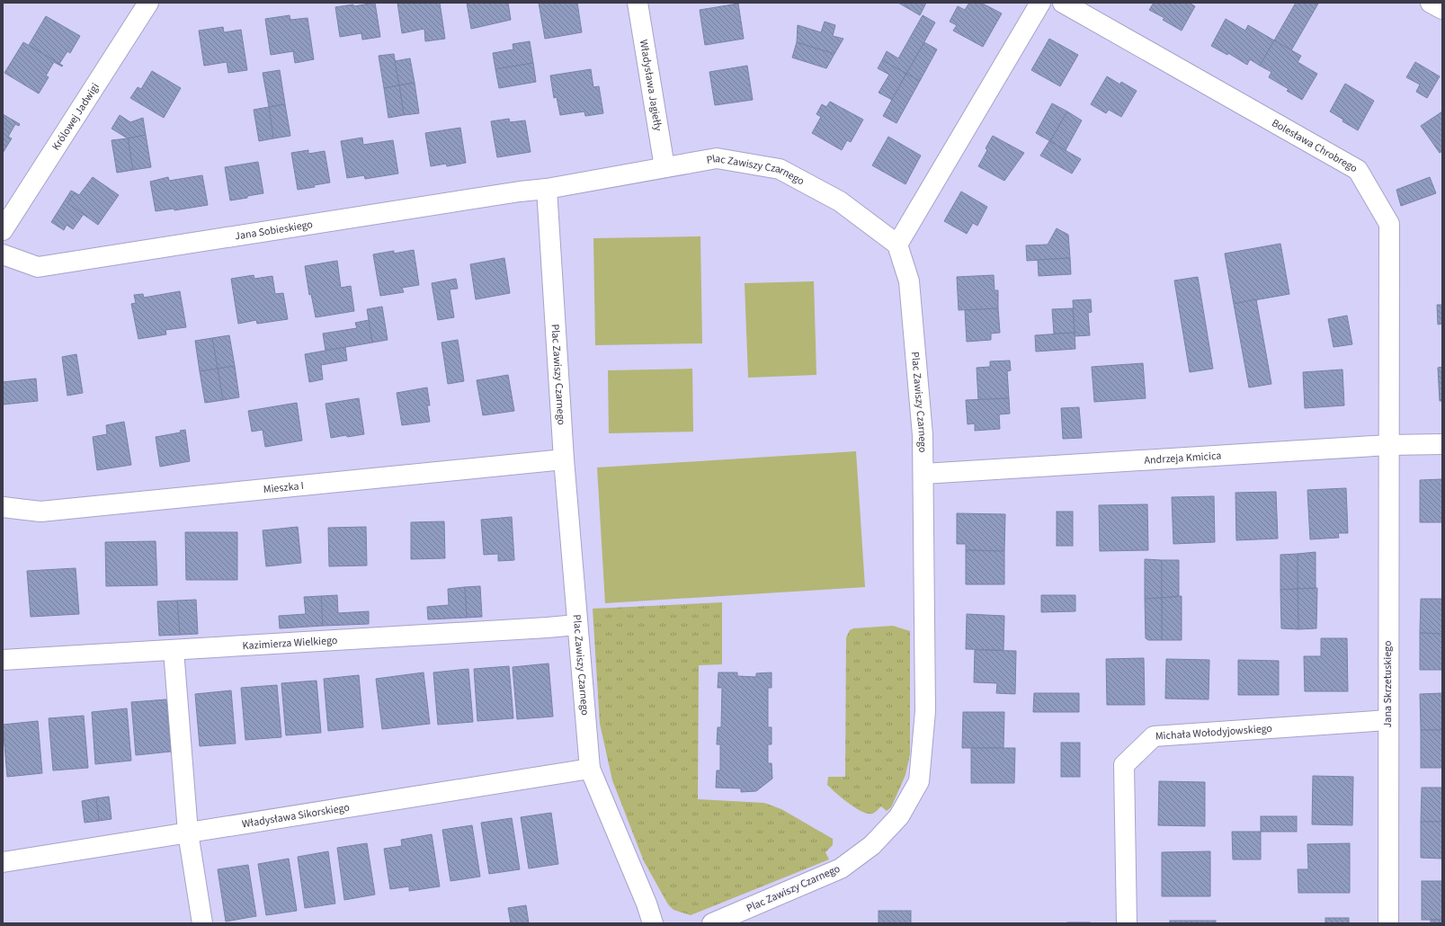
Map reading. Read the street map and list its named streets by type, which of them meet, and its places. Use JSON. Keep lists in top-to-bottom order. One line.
{"streets":{"street":["Władysława Jagiełły","Królowej Jadwigi","Bolesława Chrobrego","Plac Zawiszy Czarnego","Jana Sobieskiego","Andrzeja Kmicica","Mieszka I","Kazimierza Wielkiego","Jana Skrzetuskiego","Michała Wołodyjowskiego","Władysława Sikorskiego"]},"crossings":[["Władysława Jagiełły","Plac Zawiszy Czarnego"],["Bolesława Chrobrego","Andrzeja Kmicica"],["Bolesława Chrobrego","Jana Skrzetuskiego"],["Plac Zawiszy Czarnego","Jana Sobieskiego"],["Plac Zawiszy Czarnego","Andrzeja Kmicica"],["Plac Zawiszy Czarnego","Mieszka I"],["Plac Zawiszy Czarnego","Kazimierza Wielkiego"],["Plac Zawiszy Czarnego","Władysława Sikorskiego"],["Andrzeja Kmicica","Jana Skrzetuskiego"],["Jana Skrzetuskiego","Michała Wołodyjowskiego"]]}
